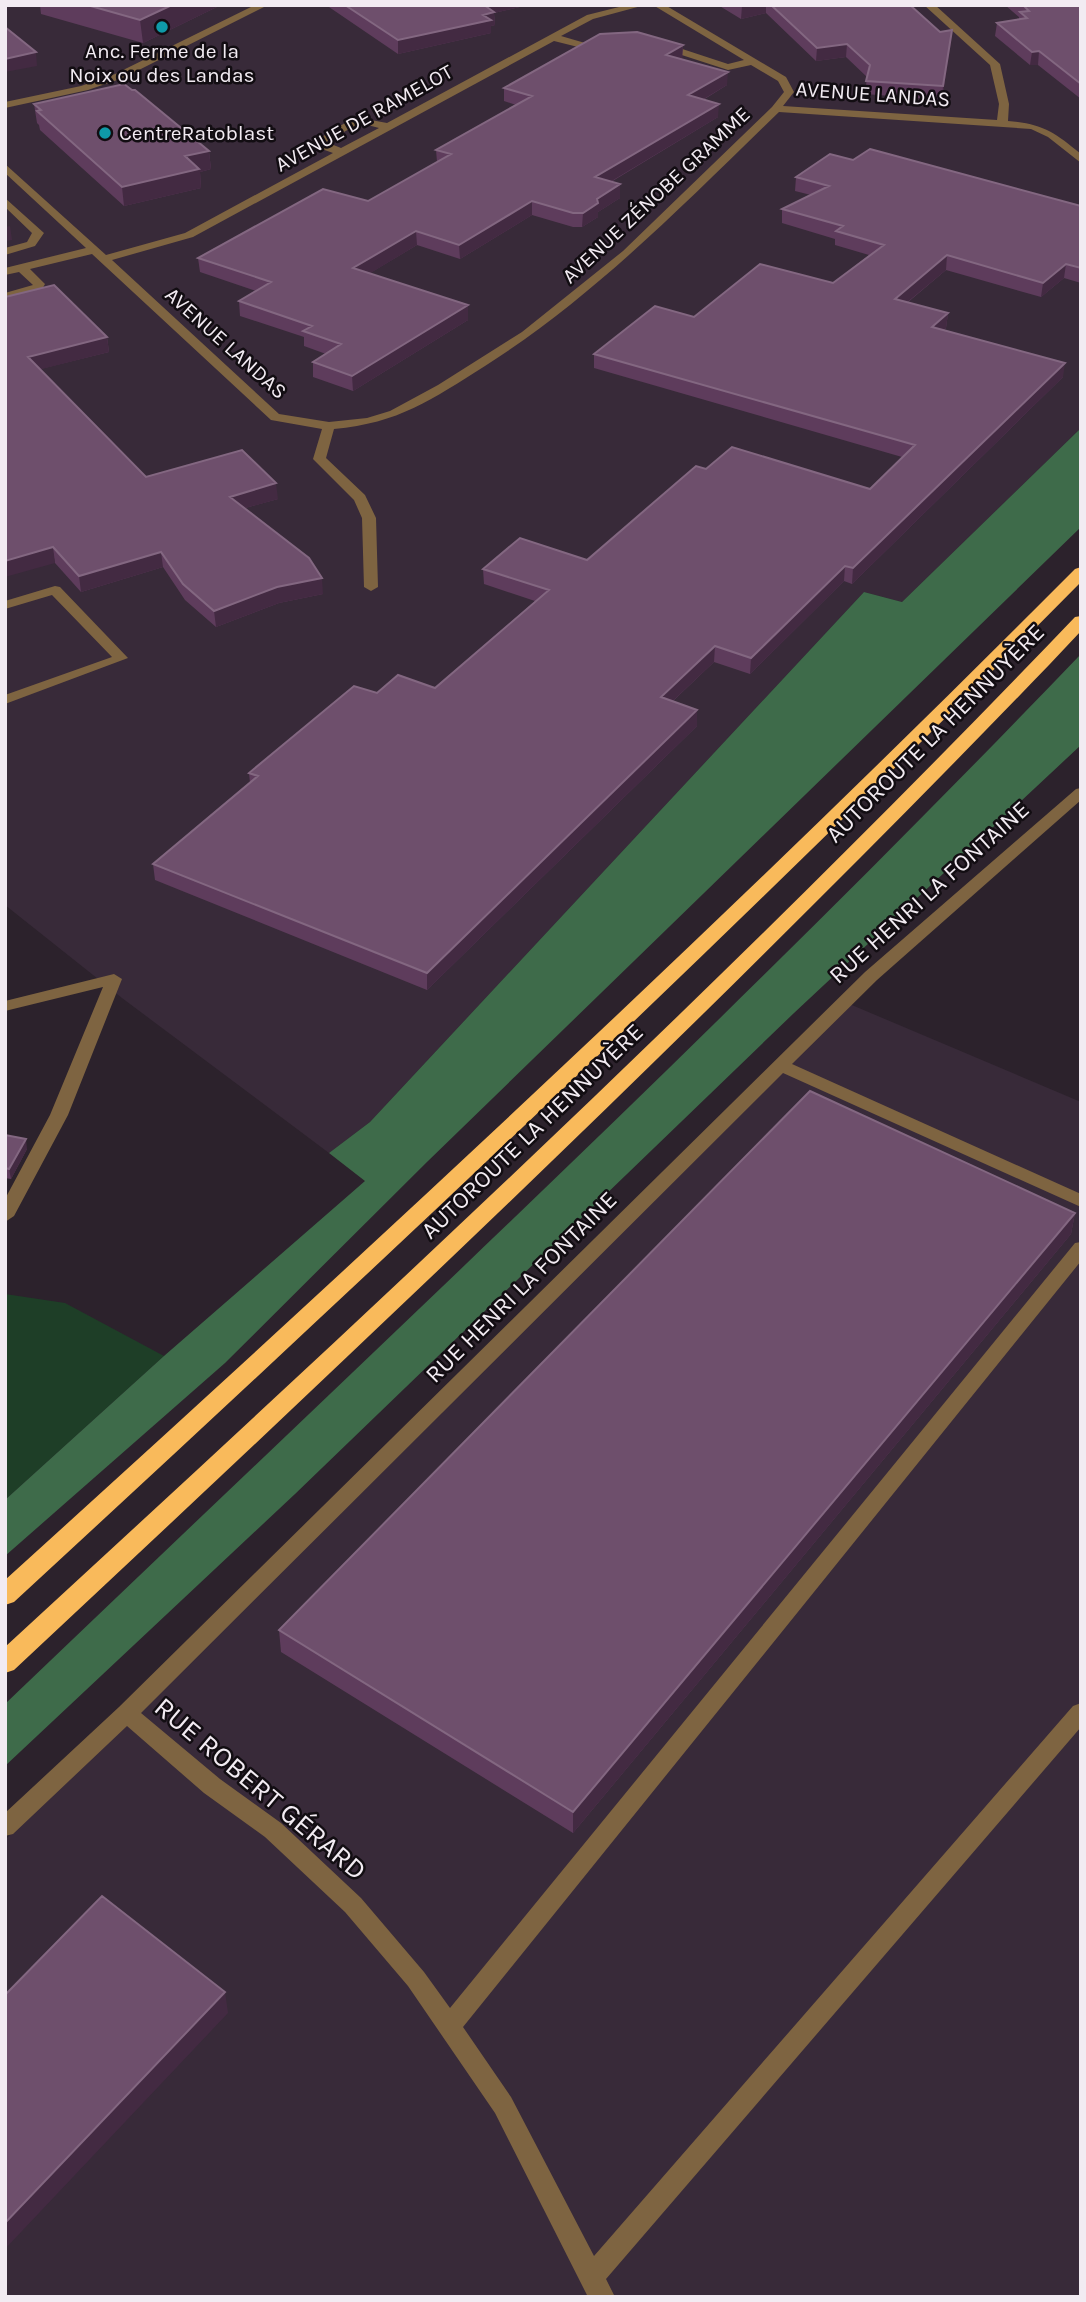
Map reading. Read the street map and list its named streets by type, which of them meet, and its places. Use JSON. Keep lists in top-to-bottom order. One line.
{"streets":{"highway":["AUTOROUTE LA HENNUYÈRE"],"street":["AVENUE LANDAS","AVENUE DE RAMELOT","AVENUE ZÉNOBE GRAMME","RUE HENRI LA FONTAINE","RUE ROBERT GÉRARD"]},"crossings":[["AVENUE LANDAS","AVENUE DE RAMELOT"],["AVENUE LANDAS","AVENUE ZÉNOBE GRAMME"],["RUE HENRI LA FONTAINE","RUE ROBERT GÉRARD"]],"places":["Anc. Ferme de la Noix ou des Landas","CentreRatoblast"]}
